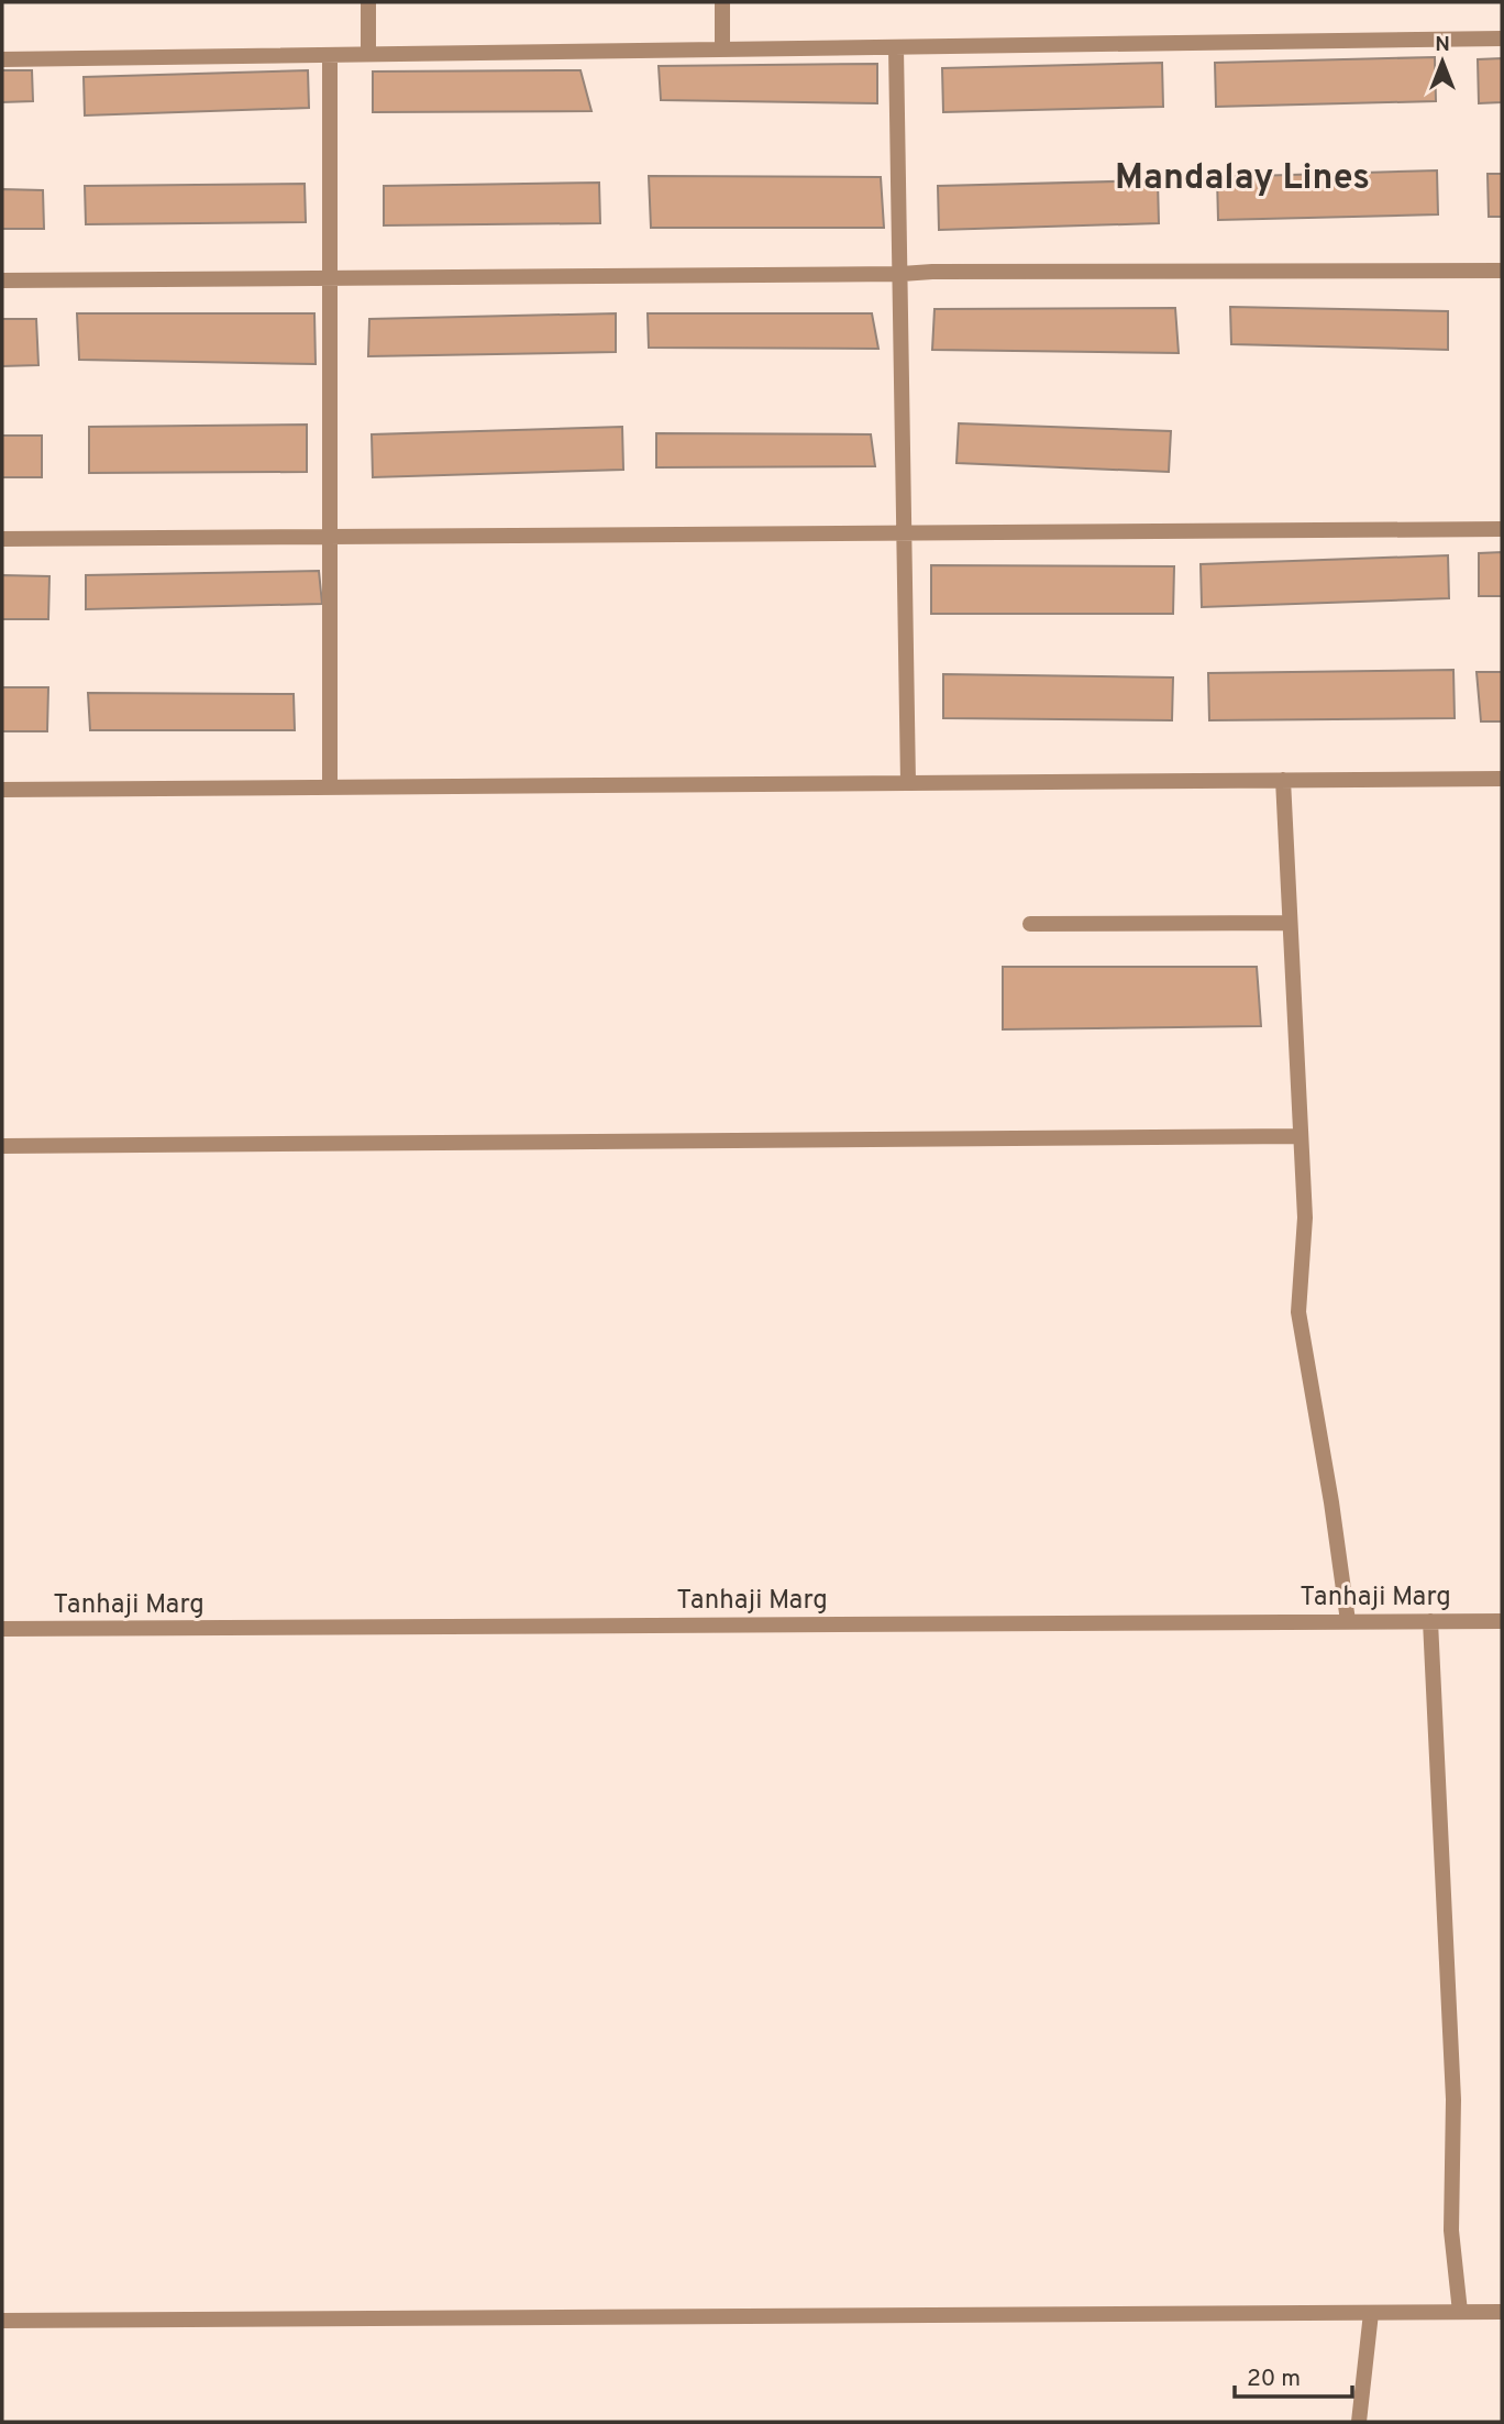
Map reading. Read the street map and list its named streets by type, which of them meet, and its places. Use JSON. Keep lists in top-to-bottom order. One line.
{"streets":{"street":["Tanhaji Marg"]},"districts":["Mandalay Lines"],"scale_bar":"20 m","north":"top"}
